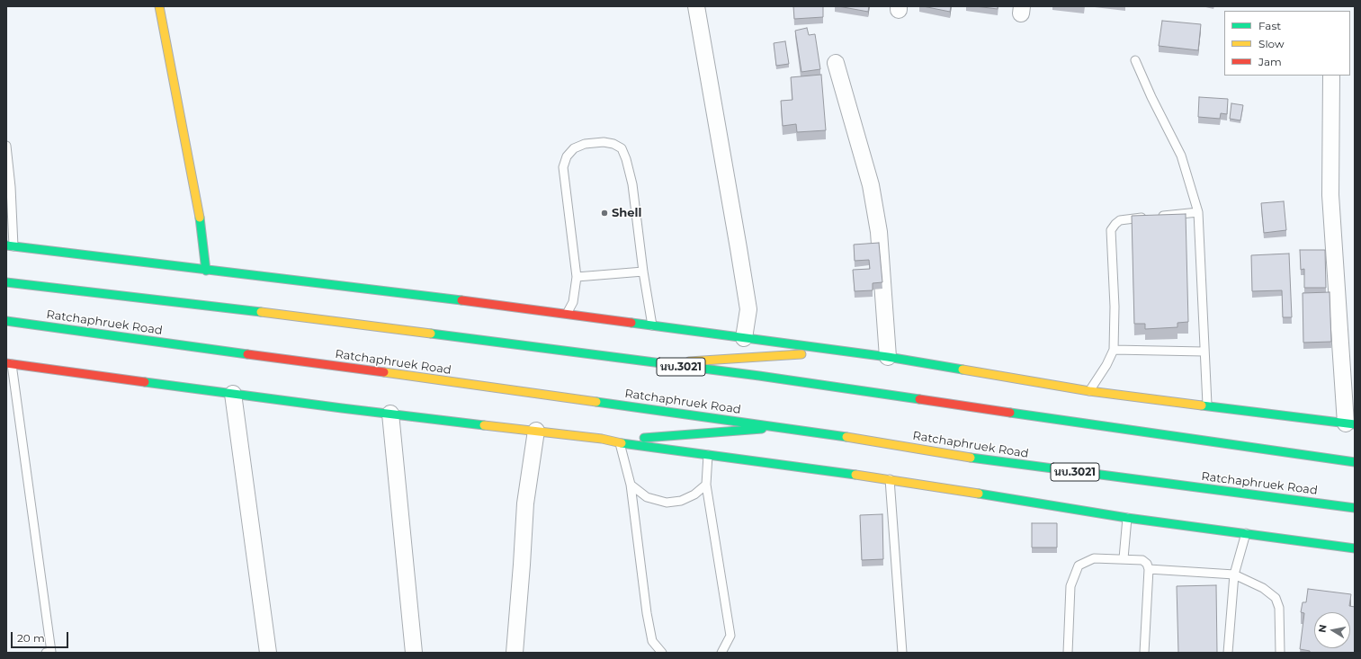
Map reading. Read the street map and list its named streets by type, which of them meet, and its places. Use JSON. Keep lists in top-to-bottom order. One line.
{"streets":{"main road":["Ratchaphruek Road","นบ.3021"]},"places":["Shell"],"legend":["Fast","Slow","Jam"],"scale_bar":"20 m","north":"left"}
